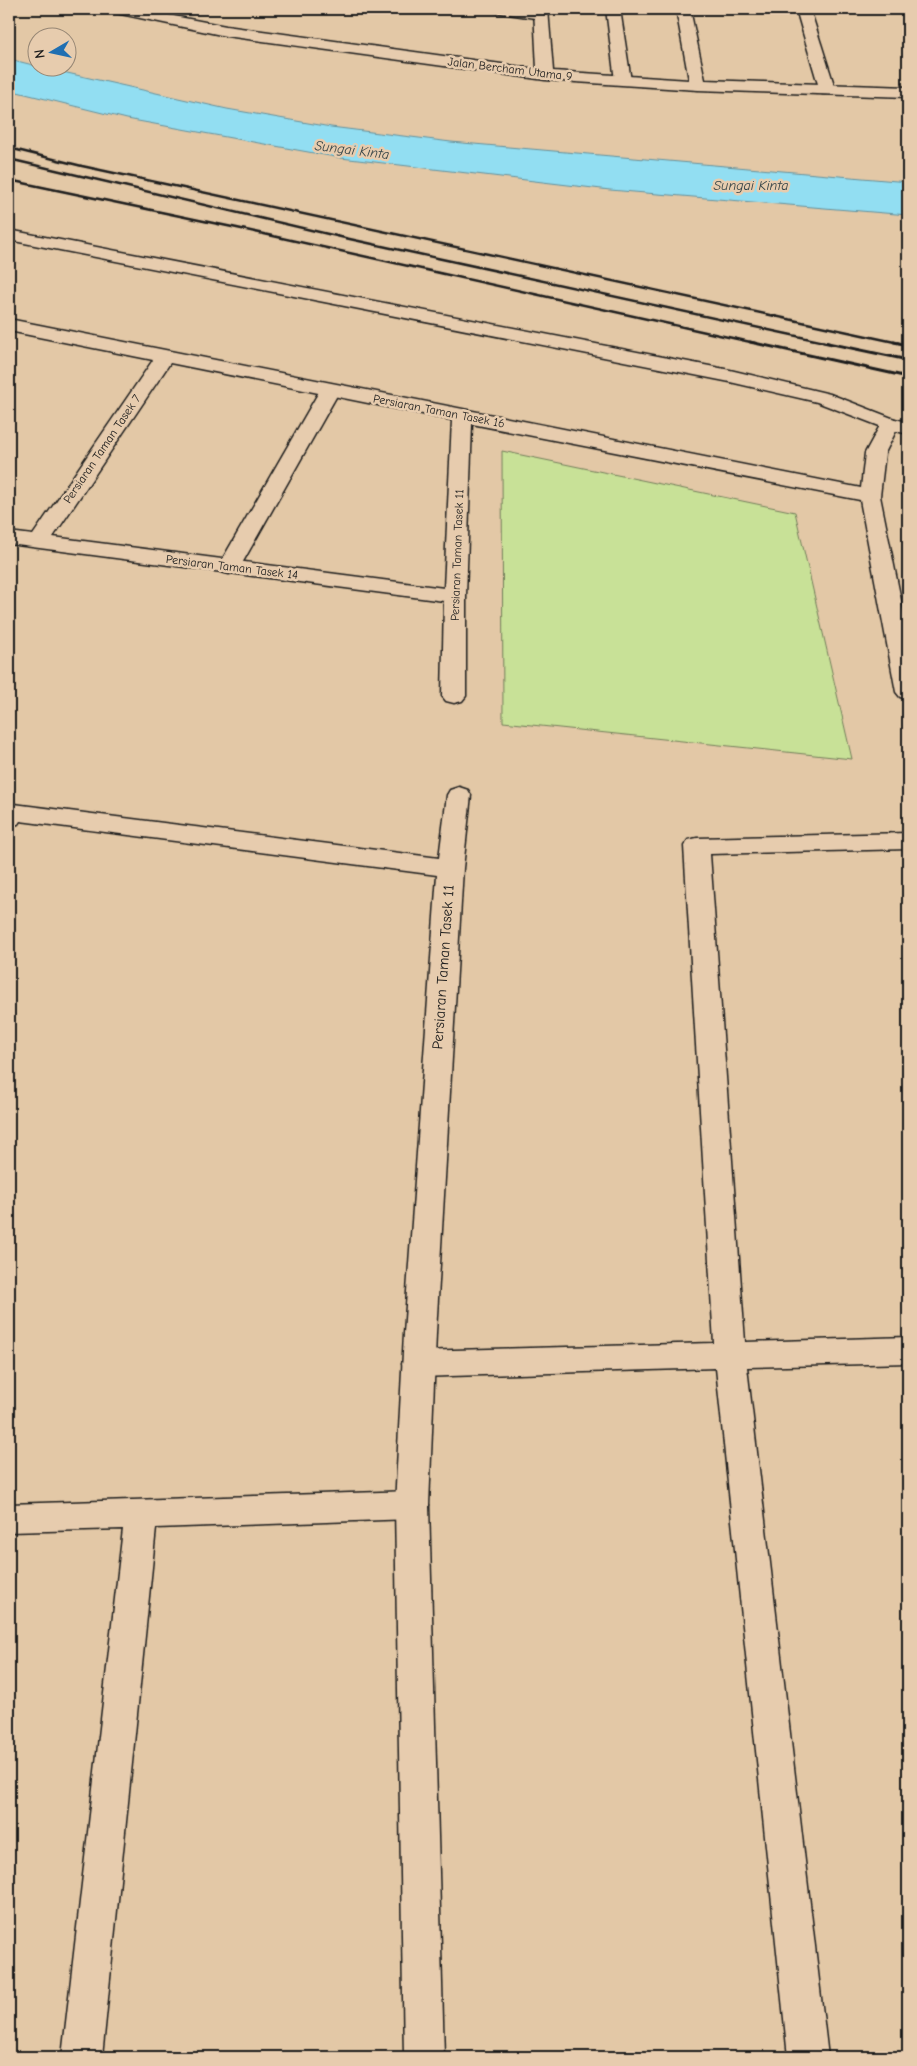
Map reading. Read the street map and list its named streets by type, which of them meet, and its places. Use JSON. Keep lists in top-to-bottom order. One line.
{"streets":{"street":["Jalan Bercham Utama 9","Persiaran Taman Tasek 16","Persiaran Taman Tasek 7","Persiaran Taman Tasek 11","Persiaran Taman Tasek 14"]},"crossings":[["Persiaran Taman Tasek 16","Persiaran Taman Tasek 7"],["Persiaran Taman Tasek 16","Persiaran Taman Tasek 11"],["Persiaran Taman Tasek 7","Persiaran Taman Tasek 14"],["Persiaran Taman Tasek 11","Persiaran Taman Tasek 14"]],"water":["Sungai Kinta"],"north":"left"}
